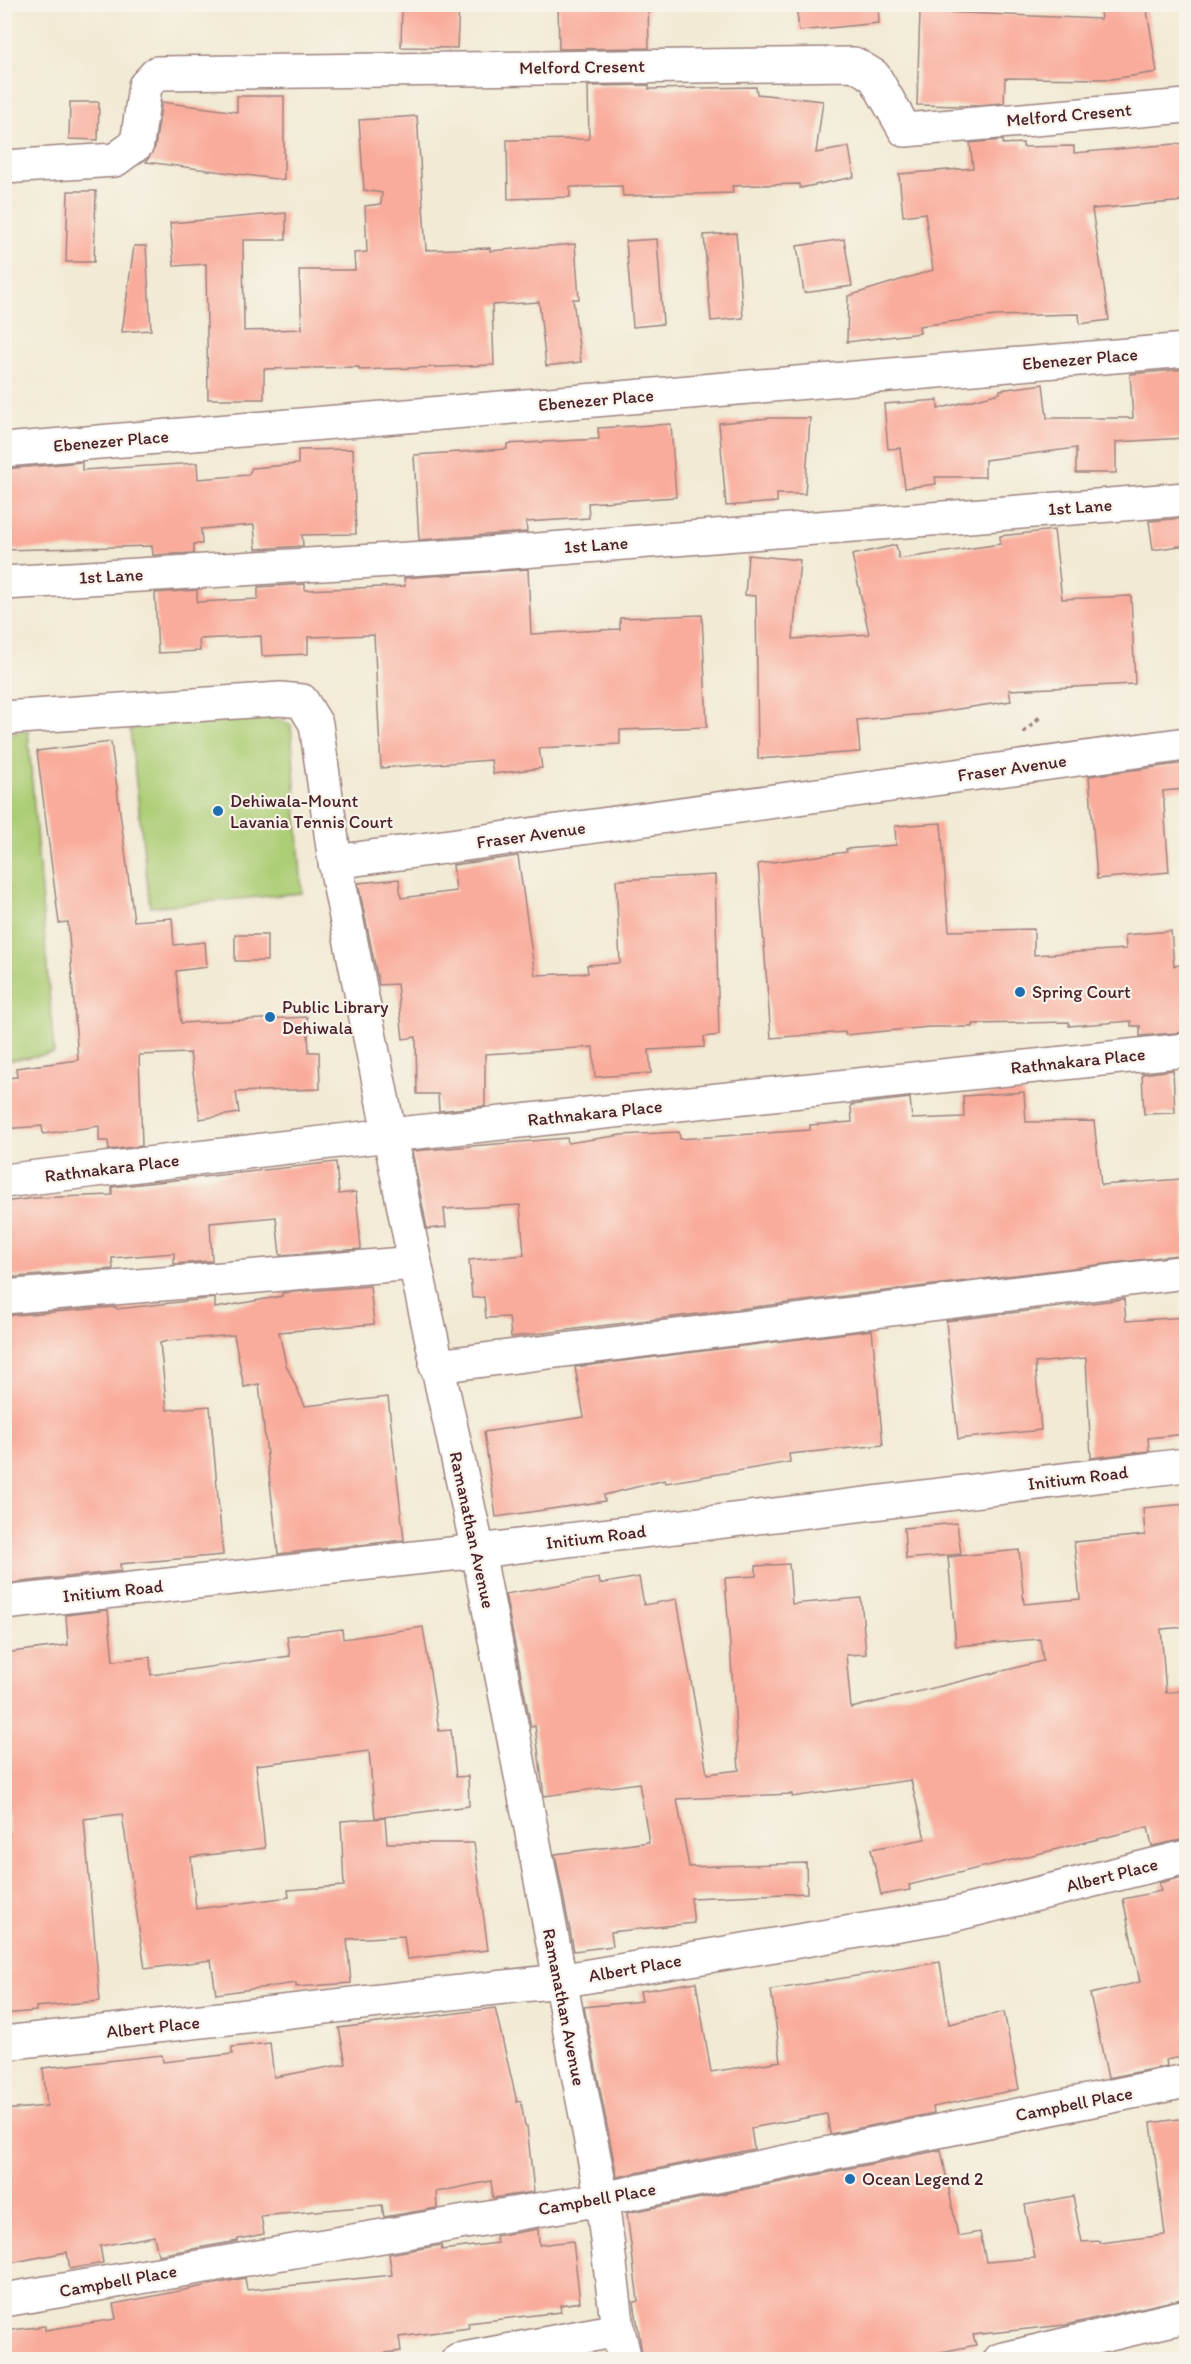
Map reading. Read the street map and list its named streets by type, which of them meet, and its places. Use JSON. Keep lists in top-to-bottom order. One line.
{"streets":{"street":["Melford Cresent","Ebenezer Place","1st Lane","Fraser Avenue","Rathnakara Place","Initium Road","Ramanathan Avenue","Albert Place","Campbell Place"]},"crossings":[["Fraser Avenue","Ramanathan Avenue"],["Rathnakara Place","Ramanathan Avenue"],["Initium Road","Ramanathan Avenue"],["Ramanathan Avenue","Albert Place"],["Ramanathan Avenue","Campbell Place"]],"places":["Dehiwala-Mount Lavania Tennis Court","Spring Court","Public Library Dehiwala","Ocean Legend 2"]}
